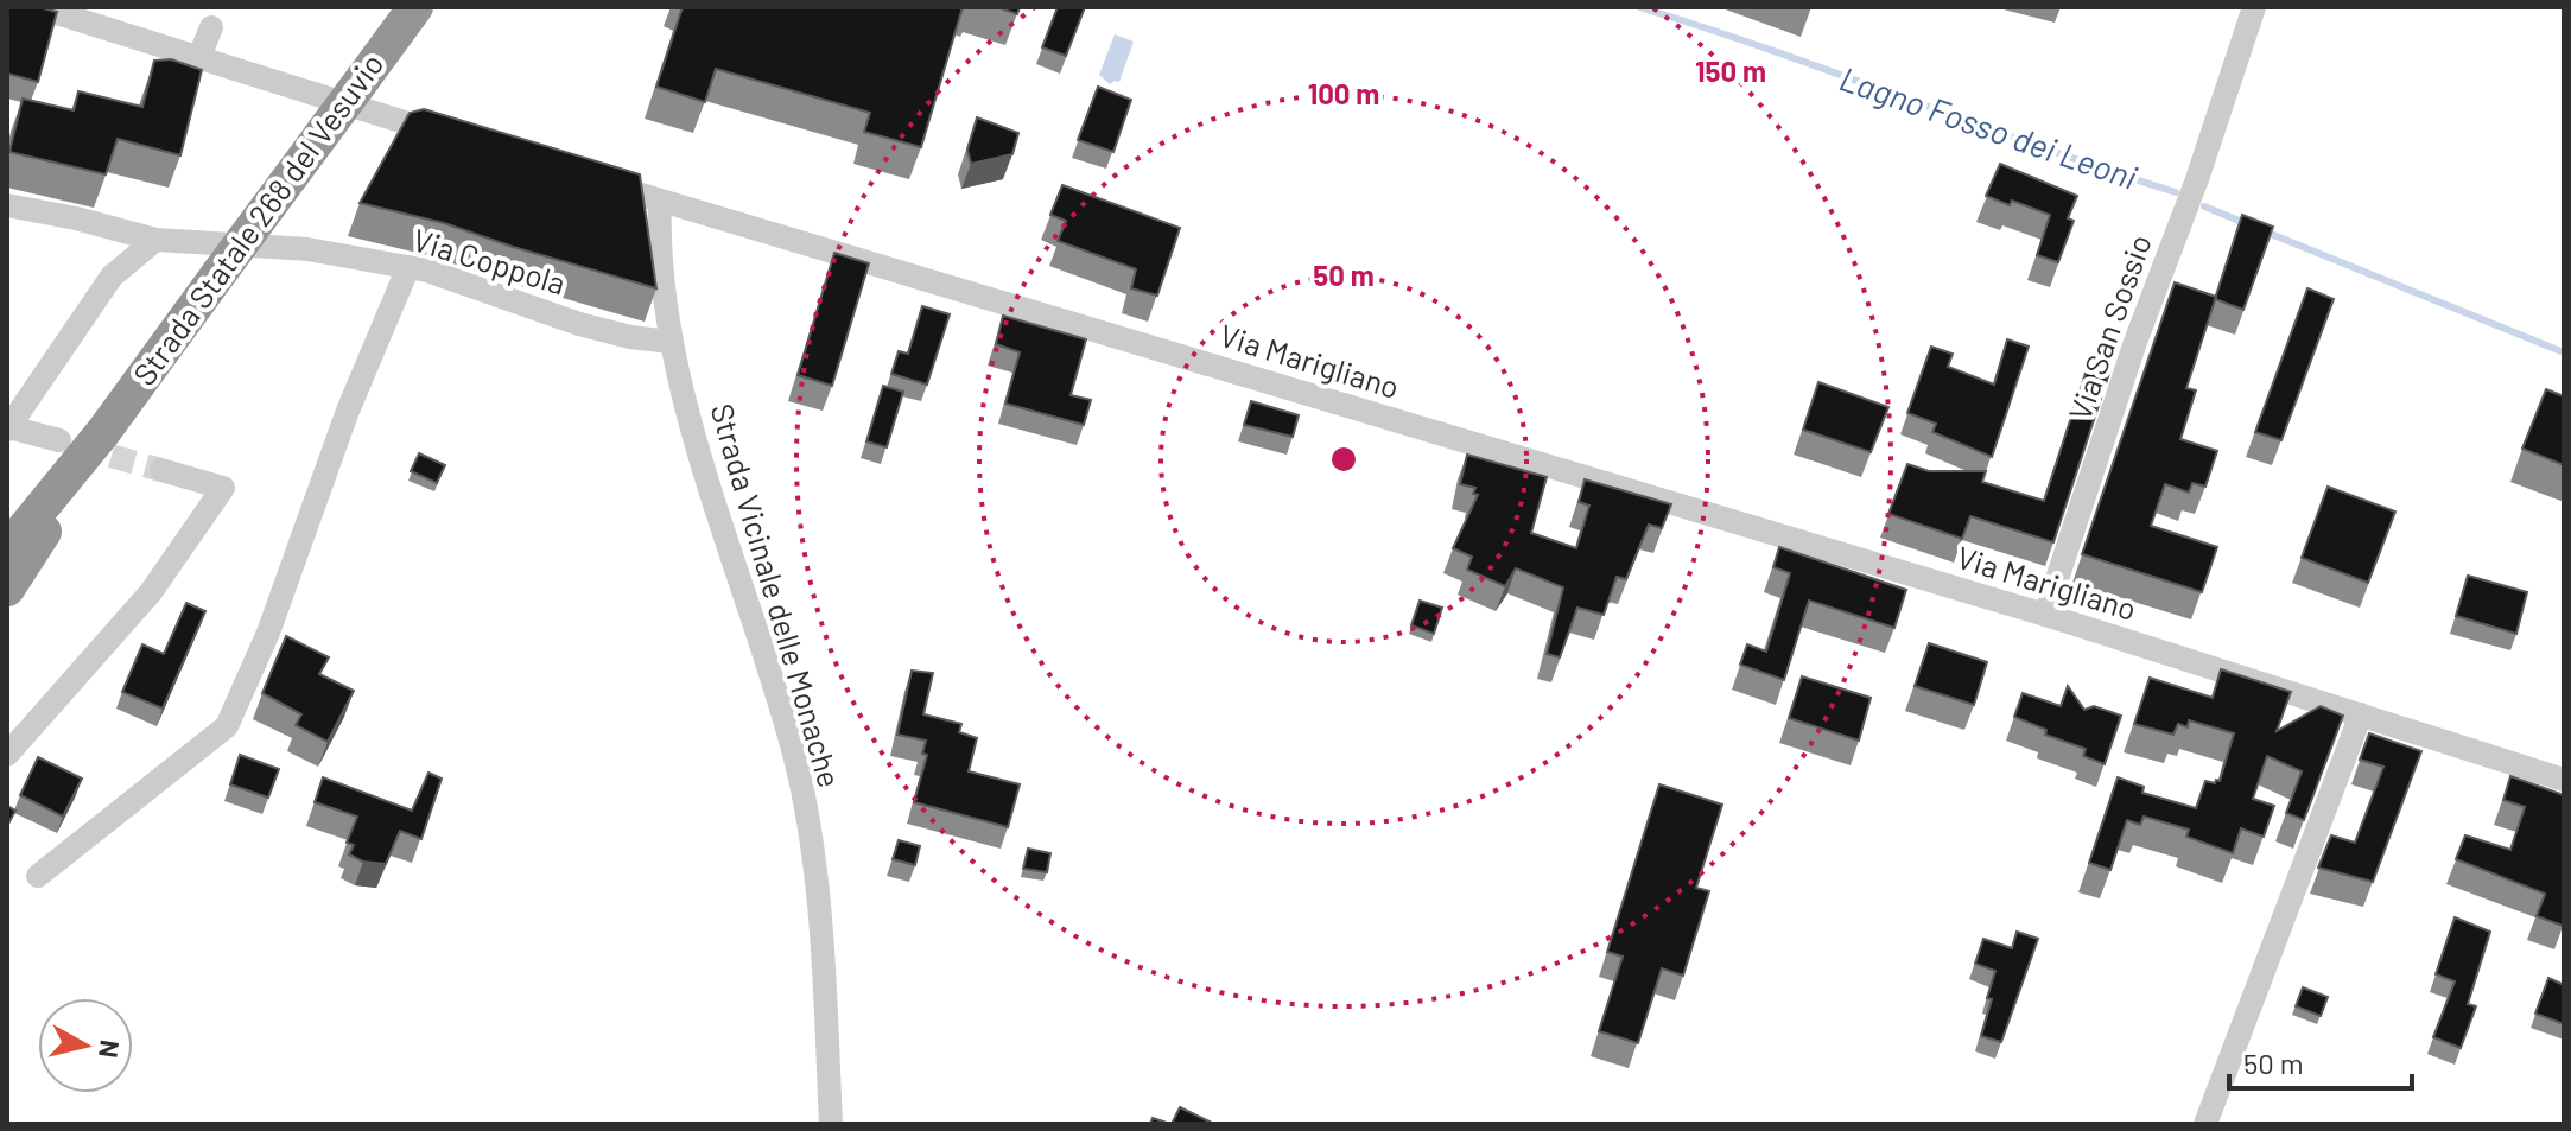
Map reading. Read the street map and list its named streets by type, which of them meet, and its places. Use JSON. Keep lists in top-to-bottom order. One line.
{"streets":{"highway":["Strada Statale 268 del Vesuvio"],"street":["Via Coppola","Via San Sossio","Via Marigliano","Strada Vicinale delle Monache"]},"crossings":[["Via Coppola","Strada Vicinale delle Monache"],["Via San Sossio","Via Marigliano"],["Via Marigliano","Strada Vicinale delle Monache"]],"water":["Lagno Fosso dei Leoni"],"scale_bar":"50 m","north":"right","rings":["150 m","100 m","50 m"]}
